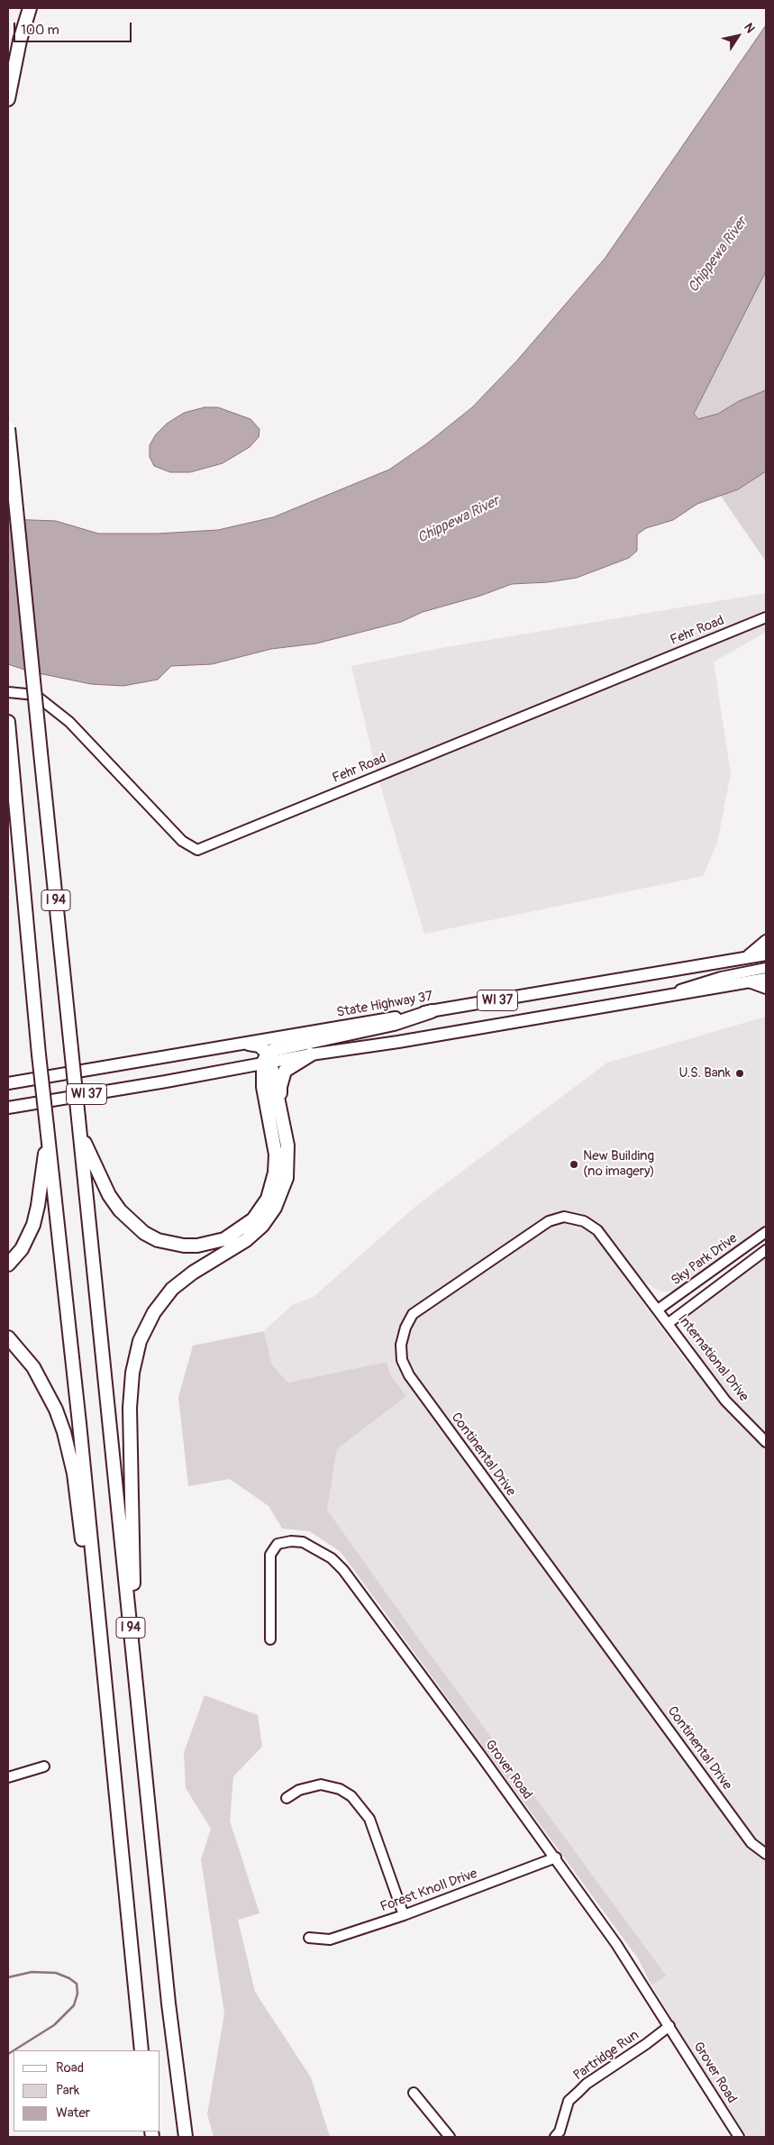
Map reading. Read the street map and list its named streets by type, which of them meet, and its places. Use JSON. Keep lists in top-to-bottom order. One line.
{"streets":{"highway":["I 94"],"main road":["WI 37","State Highway 37"],"street":["Fehr Road","Sky Park Drive","International Drive","Continental Drive","Grover Road","Forest Knoll Drive","Partridge Run"]},"crossings":[["Sky Park Drive","International Drive"],["Sky Park Drive","Continental Drive"],["International Drive","Continental Drive"],["Grover Road","Forest Knoll Drive"],["Grover Road","Partridge Run"]],"water":["Chippewa River"],"places":["U.S. Bank","New Building (no imagery)"],"legend":["Road","Park","Water"],"scale_bar":"100 m","north":"top right"}
